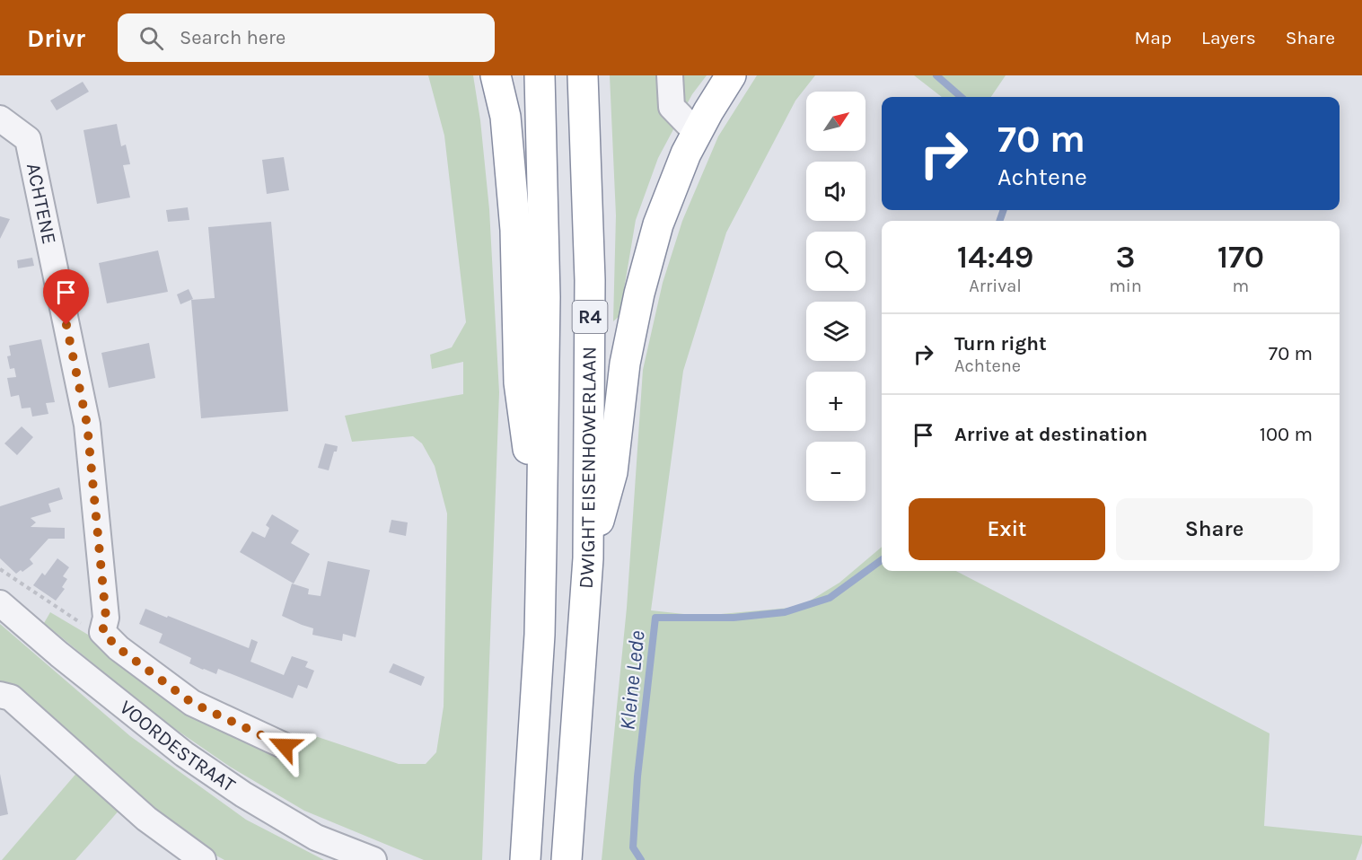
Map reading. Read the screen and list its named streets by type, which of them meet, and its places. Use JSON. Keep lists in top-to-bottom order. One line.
{"streets":{"highway":["R4","DWIGHT EISENHOWERLAAN"],"street":["ACHTENE","VOORDESTRAAT"]},"water":["Kleine Lede"],"north":"top right","page":{"header":"Drivr","search":"Search here","nav":["Map","Layers","Share"],"map_buttons":["+","−"],"turn":["70 m","Achtene"],"eta":["14:49","Arrival","3","min","170","m"],"list":[{"name":"Turn right","note":"Achtene","value":"70 m"},{"name":"Arrive at destination","value":"100 m"}],"buttons":["Exit","Share"]}}
